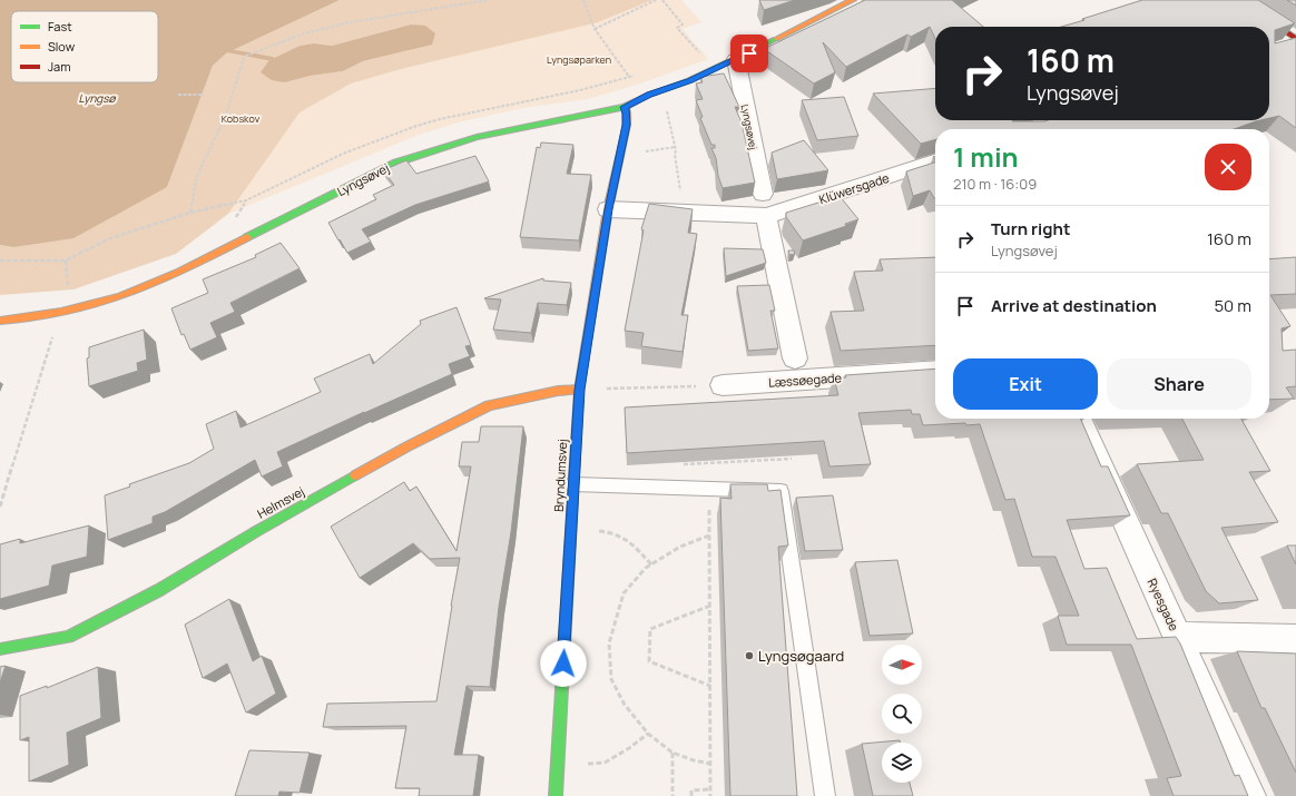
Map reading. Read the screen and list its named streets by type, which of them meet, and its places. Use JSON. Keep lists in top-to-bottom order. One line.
{"streets":{"street":["Lyngsøvej","Klüwersgade","Læssøegade","Bryndumsvej","Helmsvej","Ryesgade"]},"crossings":[["Lyngsøvej","Bryndumsvej"],["Klüwersgade","Bryndumsvej"],["Bryndumsvej","Helmsvej"]],"water":["Lyngsø"],"parks":["Lyngsøparken","Kobskov"],"places":["Lyngsøgaard"],"legend":["Fast","Slow","Jam"],"north":"right","page":{"turn":["160 m","Lyngsøvej"],"heading":["1 min","210 m · 16:09"],"list":[{"name":"Turn right","note":"Lyngsøvej","value":"160 m"},{"name":"Arrive at destination","value":"50 m"}],"buttons":["Exit","Share"]}}
